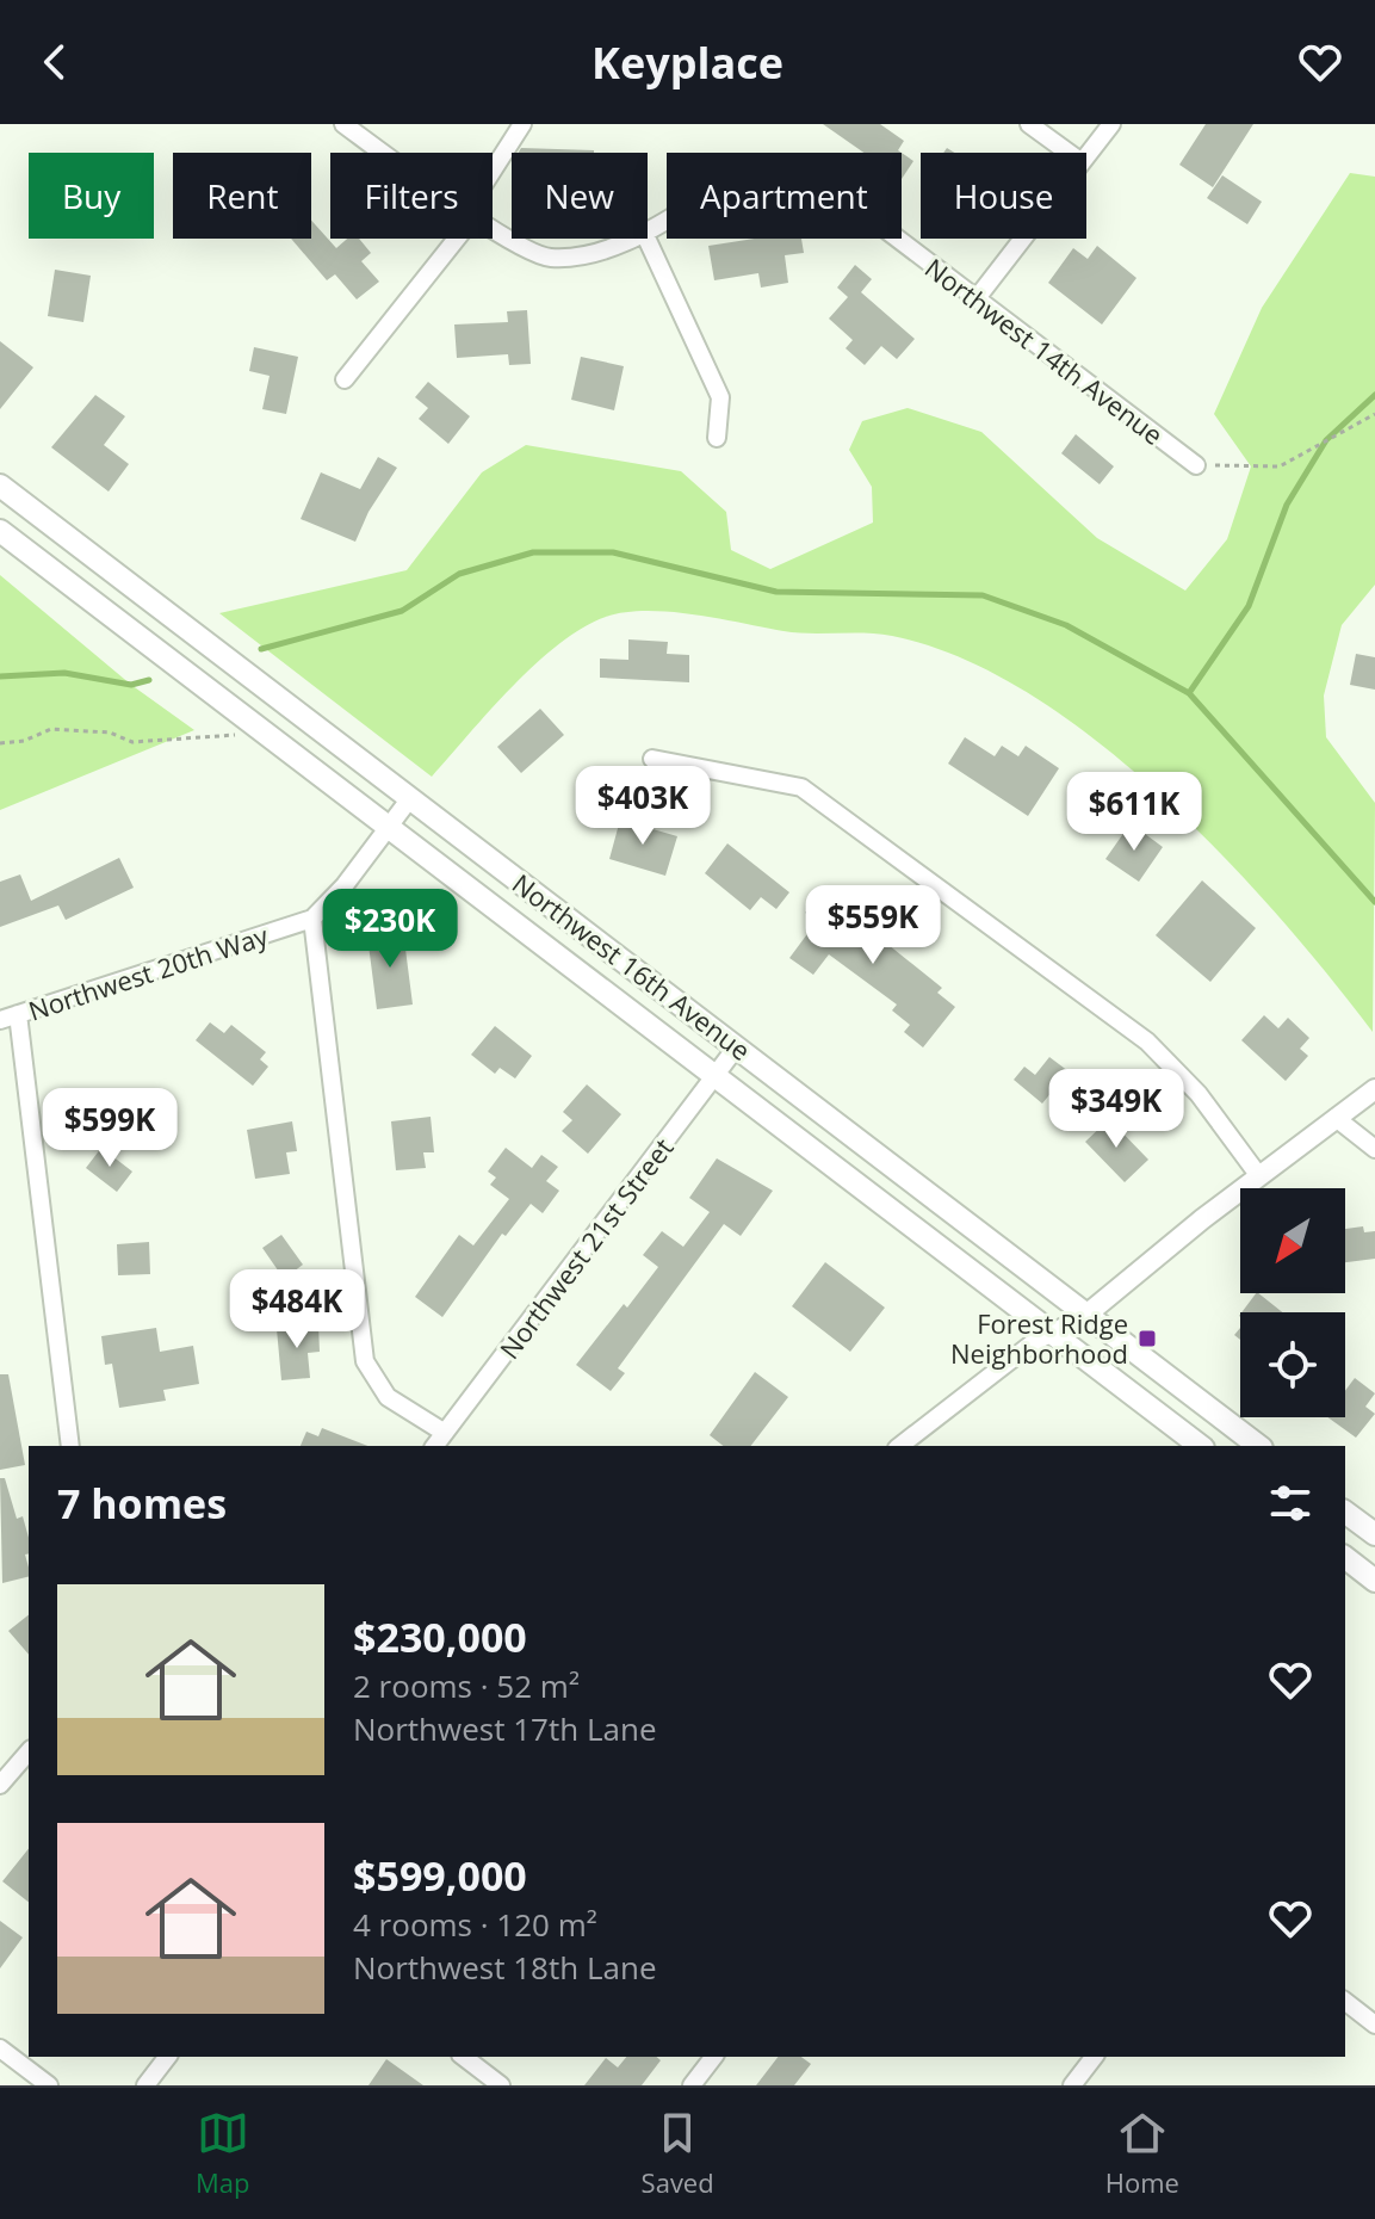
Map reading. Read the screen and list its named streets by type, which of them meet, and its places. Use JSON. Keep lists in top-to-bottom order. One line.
{"streets":{"main road":["Northwest 16th Avenue"],"street":["Northwest 14th Avenue","Northwest 20th Way","Northwest 21st Street"]},"crossings":[["Northwest 16th Avenue","Northwest 21st Street"]],"places":{"transit":["Forest Ridge Neighborhood"]},"north":"bottom left","page":{"header":"Keyplace","chip":["Buy","Rent","Filters","New","Apartment","House"],"price":["$403K","$611K","$559K","$230K","$349K","$599K","$484K"],"heading":"7 homes","list":[{"name":"$230,000","note":"2 rooms · 52 m² · Northwest 17th Lane"},{"name":"$599,000","note":"4 rooms · 120 m² · Northwest 18th Lane"}],"tabs":["Map","Saved","Home"]}}
